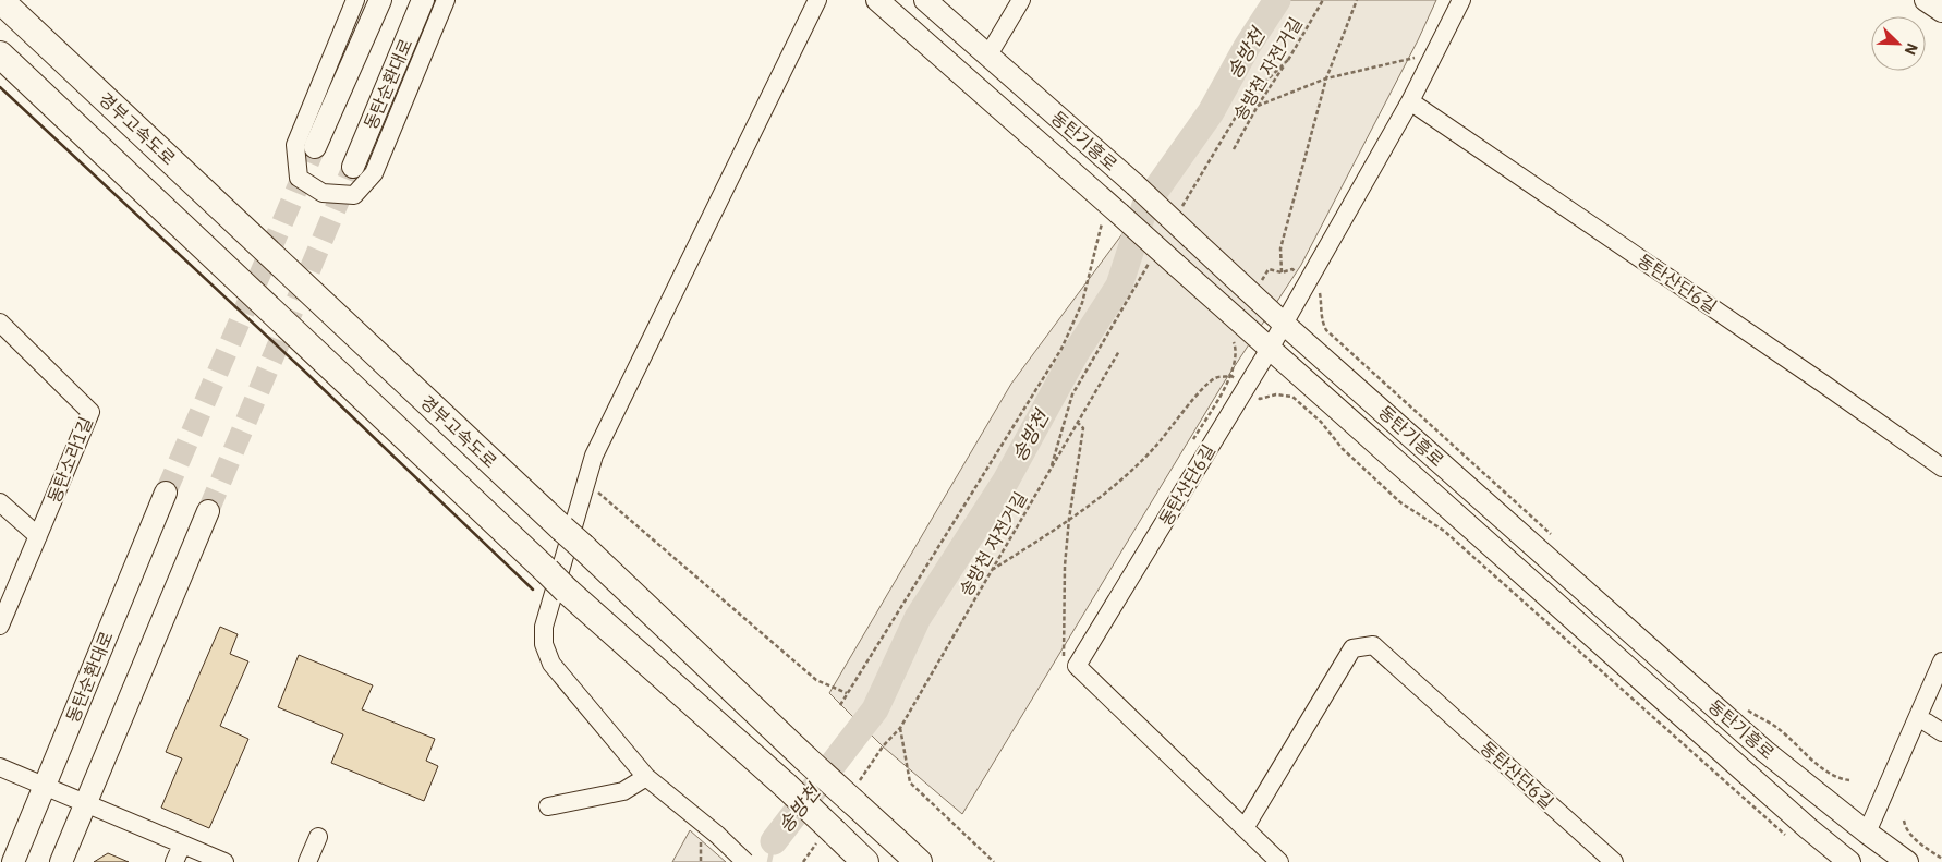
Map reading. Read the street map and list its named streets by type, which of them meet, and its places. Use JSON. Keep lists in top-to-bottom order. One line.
{"streets":{"highway":["경부고속도로"],"main road":["동탄순환대로","동탄기흥로"],"street":["동탄산단6길","동탄소라1길"],"path":["송방천 자전거길"]},"crossings":[["동탄기흥로","동탄산단6길"]],"water":["송방천"],"north":"bottom right"}
